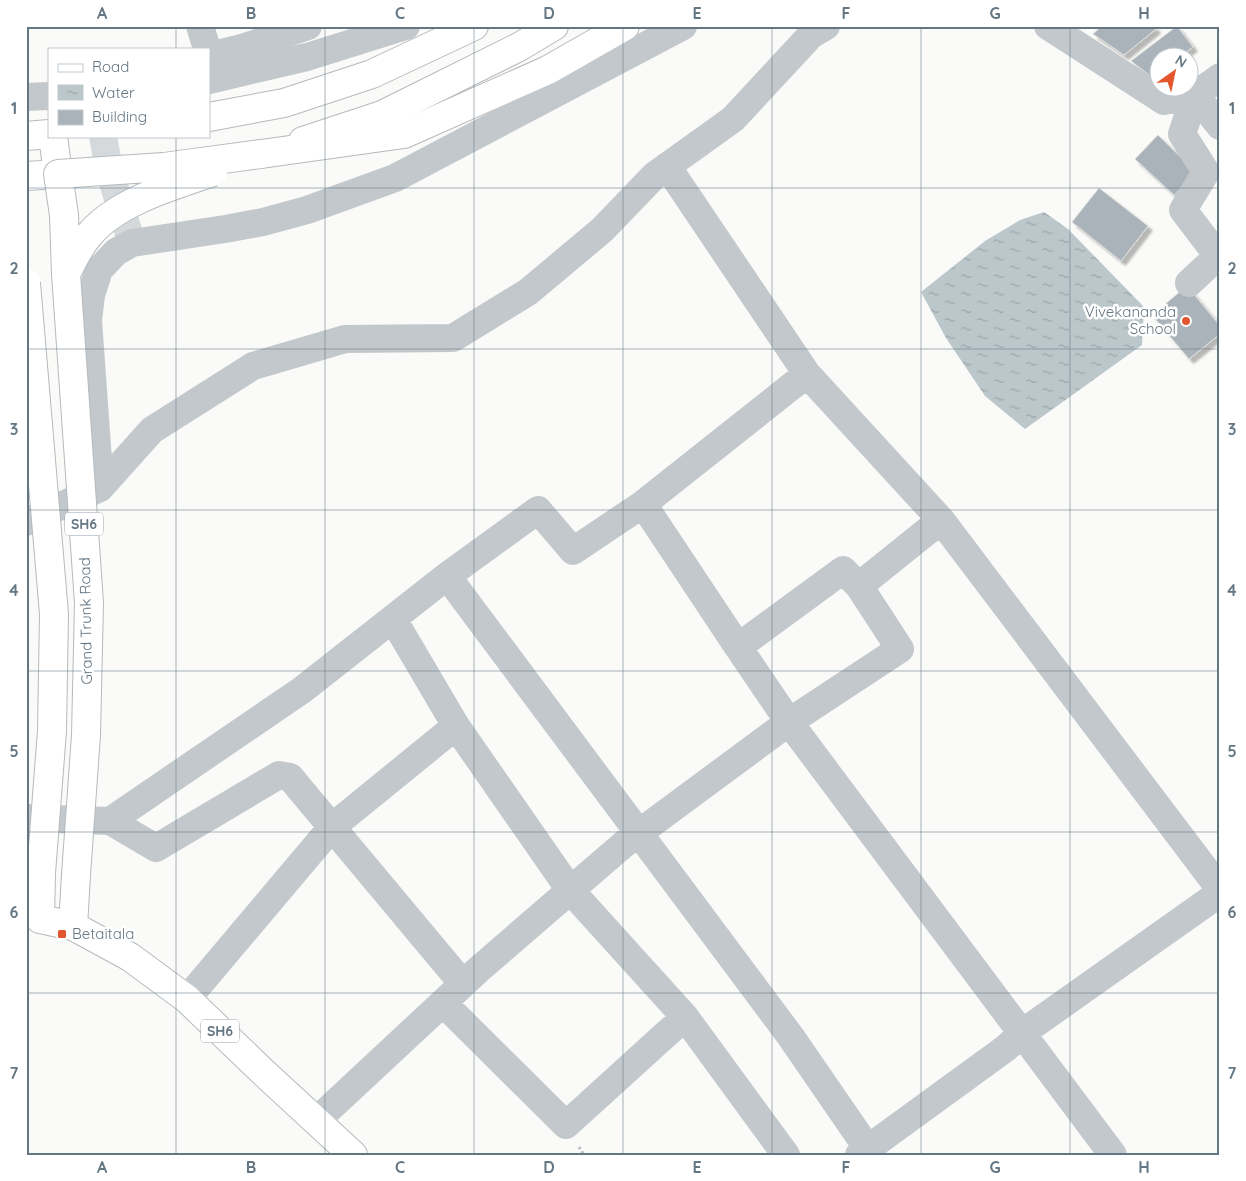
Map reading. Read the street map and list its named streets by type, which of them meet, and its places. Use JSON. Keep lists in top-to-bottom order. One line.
{"streets":{"main road":["SH6","Grand Trunk Road"]},"crossings":[["SH6","Grand Trunk Road"]],"places":{"other":["Vivekananda School"],"transit":["Betaitala"]},"legend":["Road","Water","Building"],"north":"top right","grid":{"columns":["A","B","C","D","E","F","G","H"],"rows":["1","2","3","4","5","6","7"]}}
